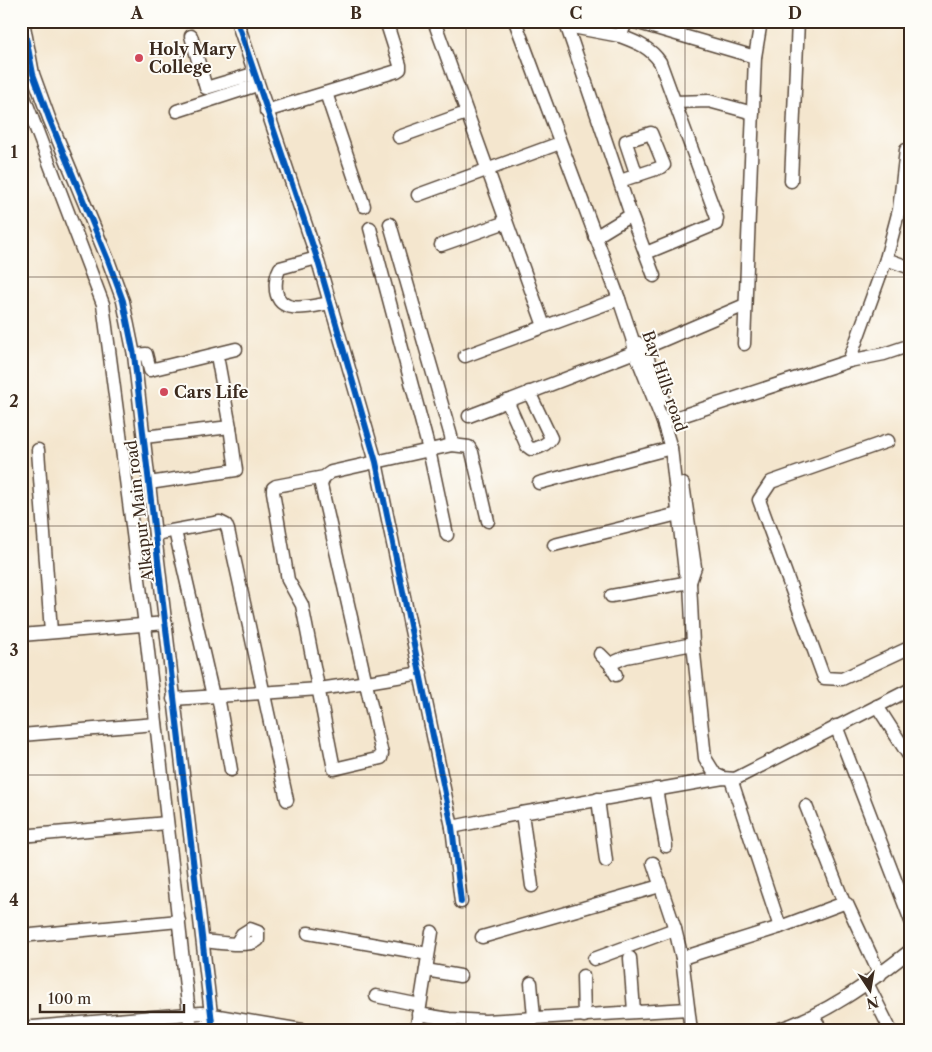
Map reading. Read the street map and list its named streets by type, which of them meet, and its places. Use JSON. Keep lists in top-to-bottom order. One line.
{"streets":{"street":["Bay Hills road","Alkapur Main road"]},"places":["Holy Mary College","Cars Life"],"scale_bar":"100 m","north":"bottom","grid":{"columns":["A","B","C","D"],"rows":["1","2","3","4"]}}
